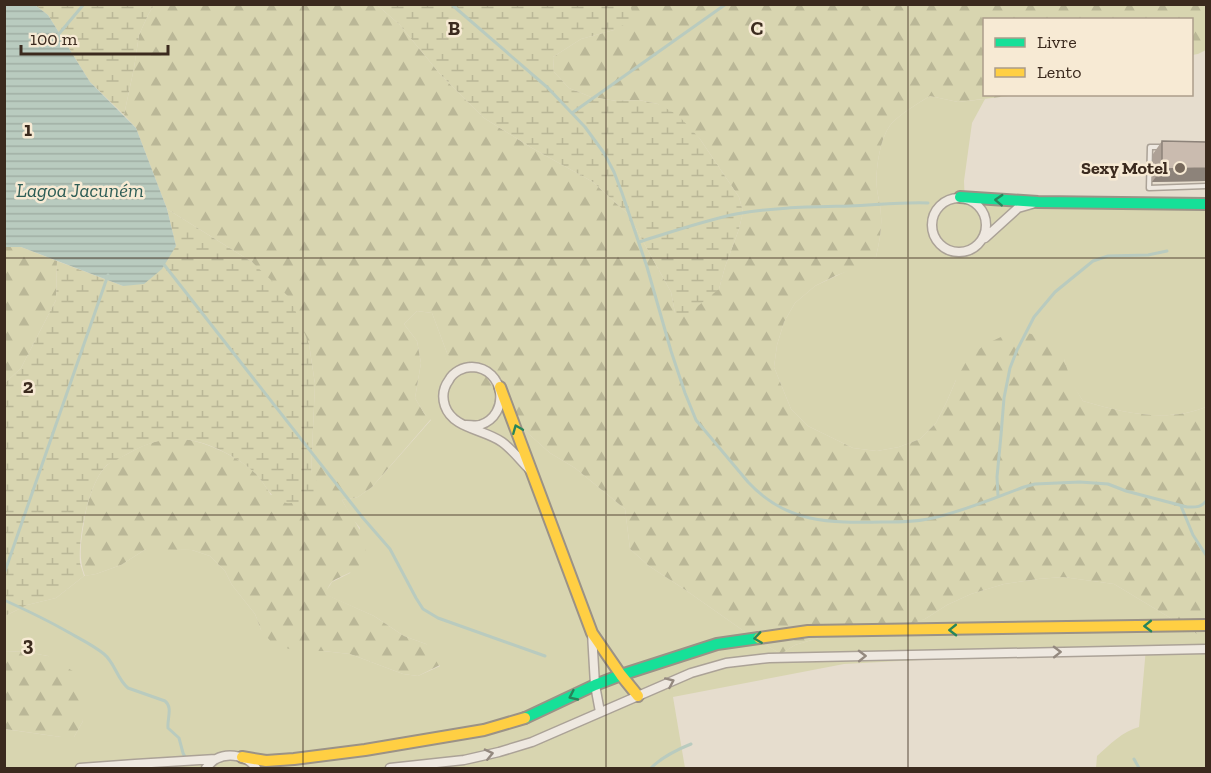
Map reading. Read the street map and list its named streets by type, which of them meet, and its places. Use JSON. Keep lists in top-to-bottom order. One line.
{"water":["Lagoa Jacuném"],"places":["Sexy Motel"],"legend":["Livre","Lento"],"scale_bar":"100 m","grid":{"columns":["B","C"],"rows":["1","2","3"]}}
